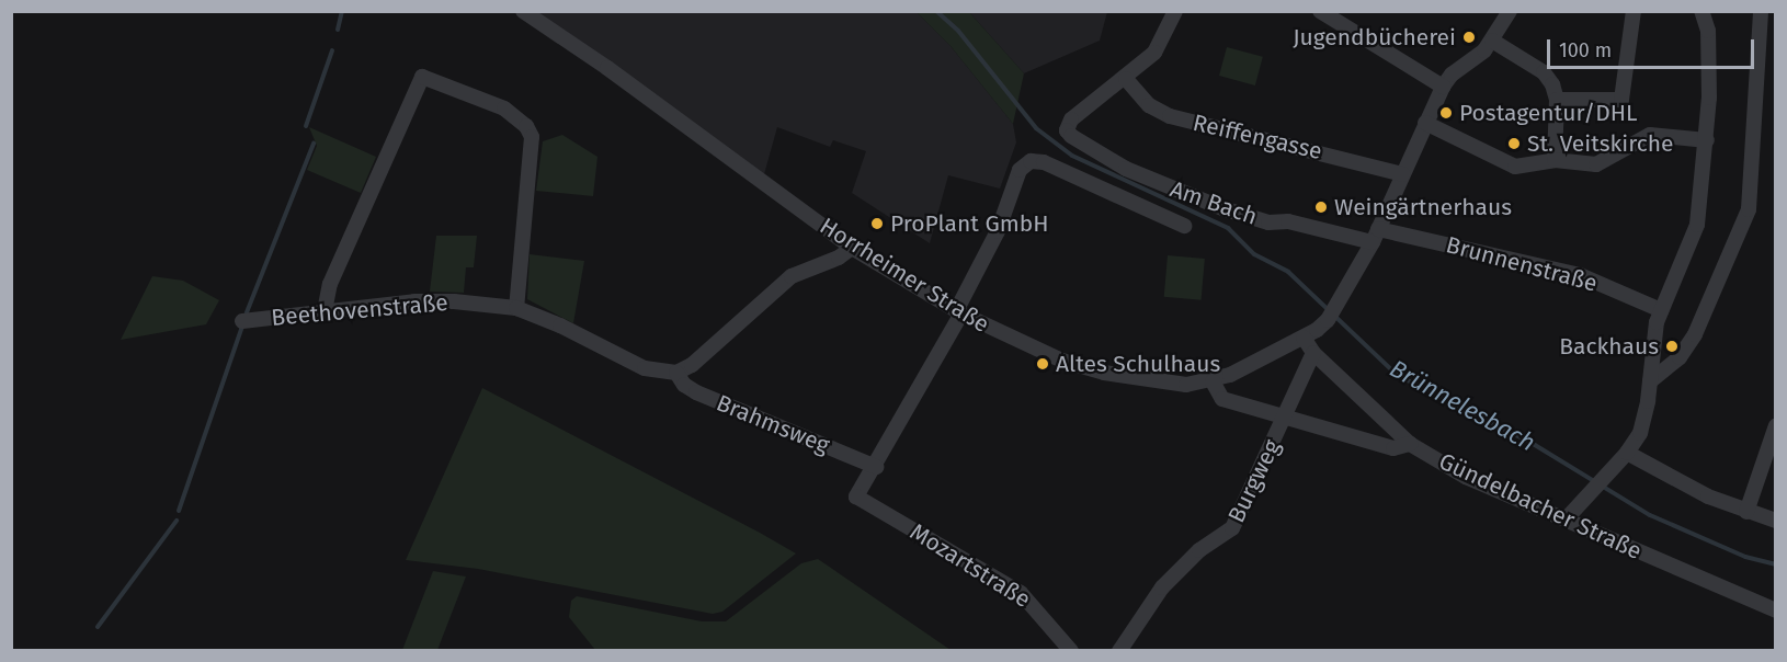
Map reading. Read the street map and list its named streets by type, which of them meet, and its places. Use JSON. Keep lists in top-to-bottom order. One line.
{"streets":{"street":["Reiffengasse","Am Bach","Brunnenstraße","Horrheimer Straße","Beethovenstraße","Brahmsweg","Burgweg","Gündelbacher Straße","Mozartstraße"]},"crossings":[["Reiffengasse","Am Bach"],["Am Bach","Brunnenstraße"],["Am Bach","Horrheimer Straße"],["Brunnenstraße","Horrheimer Straße"],["Horrheimer Straße","Gündelbacher Straße"],["Beethovenstraße","Brahmsweg"],["Brahmsweg","Mozartstraße"],["Burgweg","Gündelbacher Straße"]],"water":["Brünnelesbach"],"places":["Jugendbücherei","Postagentur/DHL","St. Veitskirche","Weingärtnerhaus","ProPlant GmbH","Backhaus","Altes Schulhaus"],"scale_bar":"100 m"}
